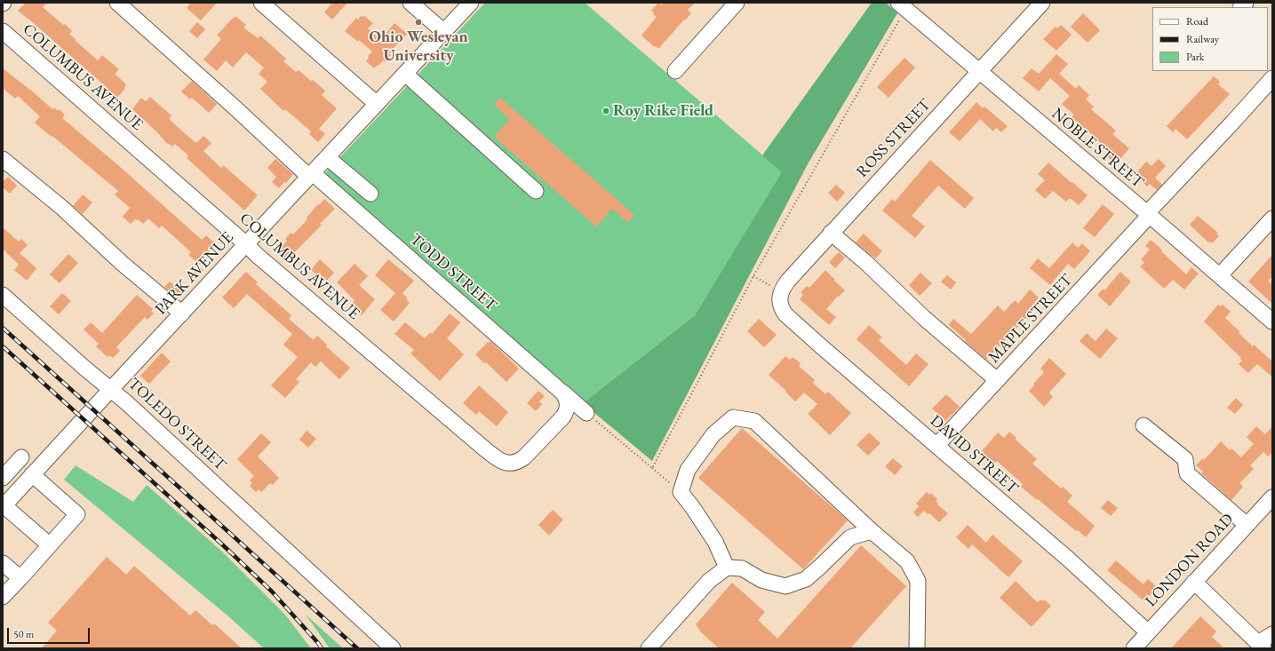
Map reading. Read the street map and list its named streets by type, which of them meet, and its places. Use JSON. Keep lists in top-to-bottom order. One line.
{"streets":{"street":["COLUMBUS AVENUE","ROSS STREET","NOBLE STREET","TODD STREET","PARK AVENUE","MAPLE STREET","TOLEDO STREET","DAVID STREET","LONDON ROAD"]},"crossings":[["COLUMBUS AVENUE","TODD STREET"],["COLUMBUS AVENUE","PARK AVENUE"],["ROSS STREET","NOBLE STREET"],["ROSS STREET","DAVID STREET"],["NOBLE STREET","MAPLE STREET"],["TODD STREET","PARK AVENUE"],["PARK AVENUE","TOLEDO STREET"],["MAPLE STREET","DAVID STREET"],["DAVID STREET","LONDON ROAD"]],"places":["Ohio Wesleyan University","Roy Rike Field"],"legend":["Road","Railway","Park"],"scale_bar":"50 m"}
